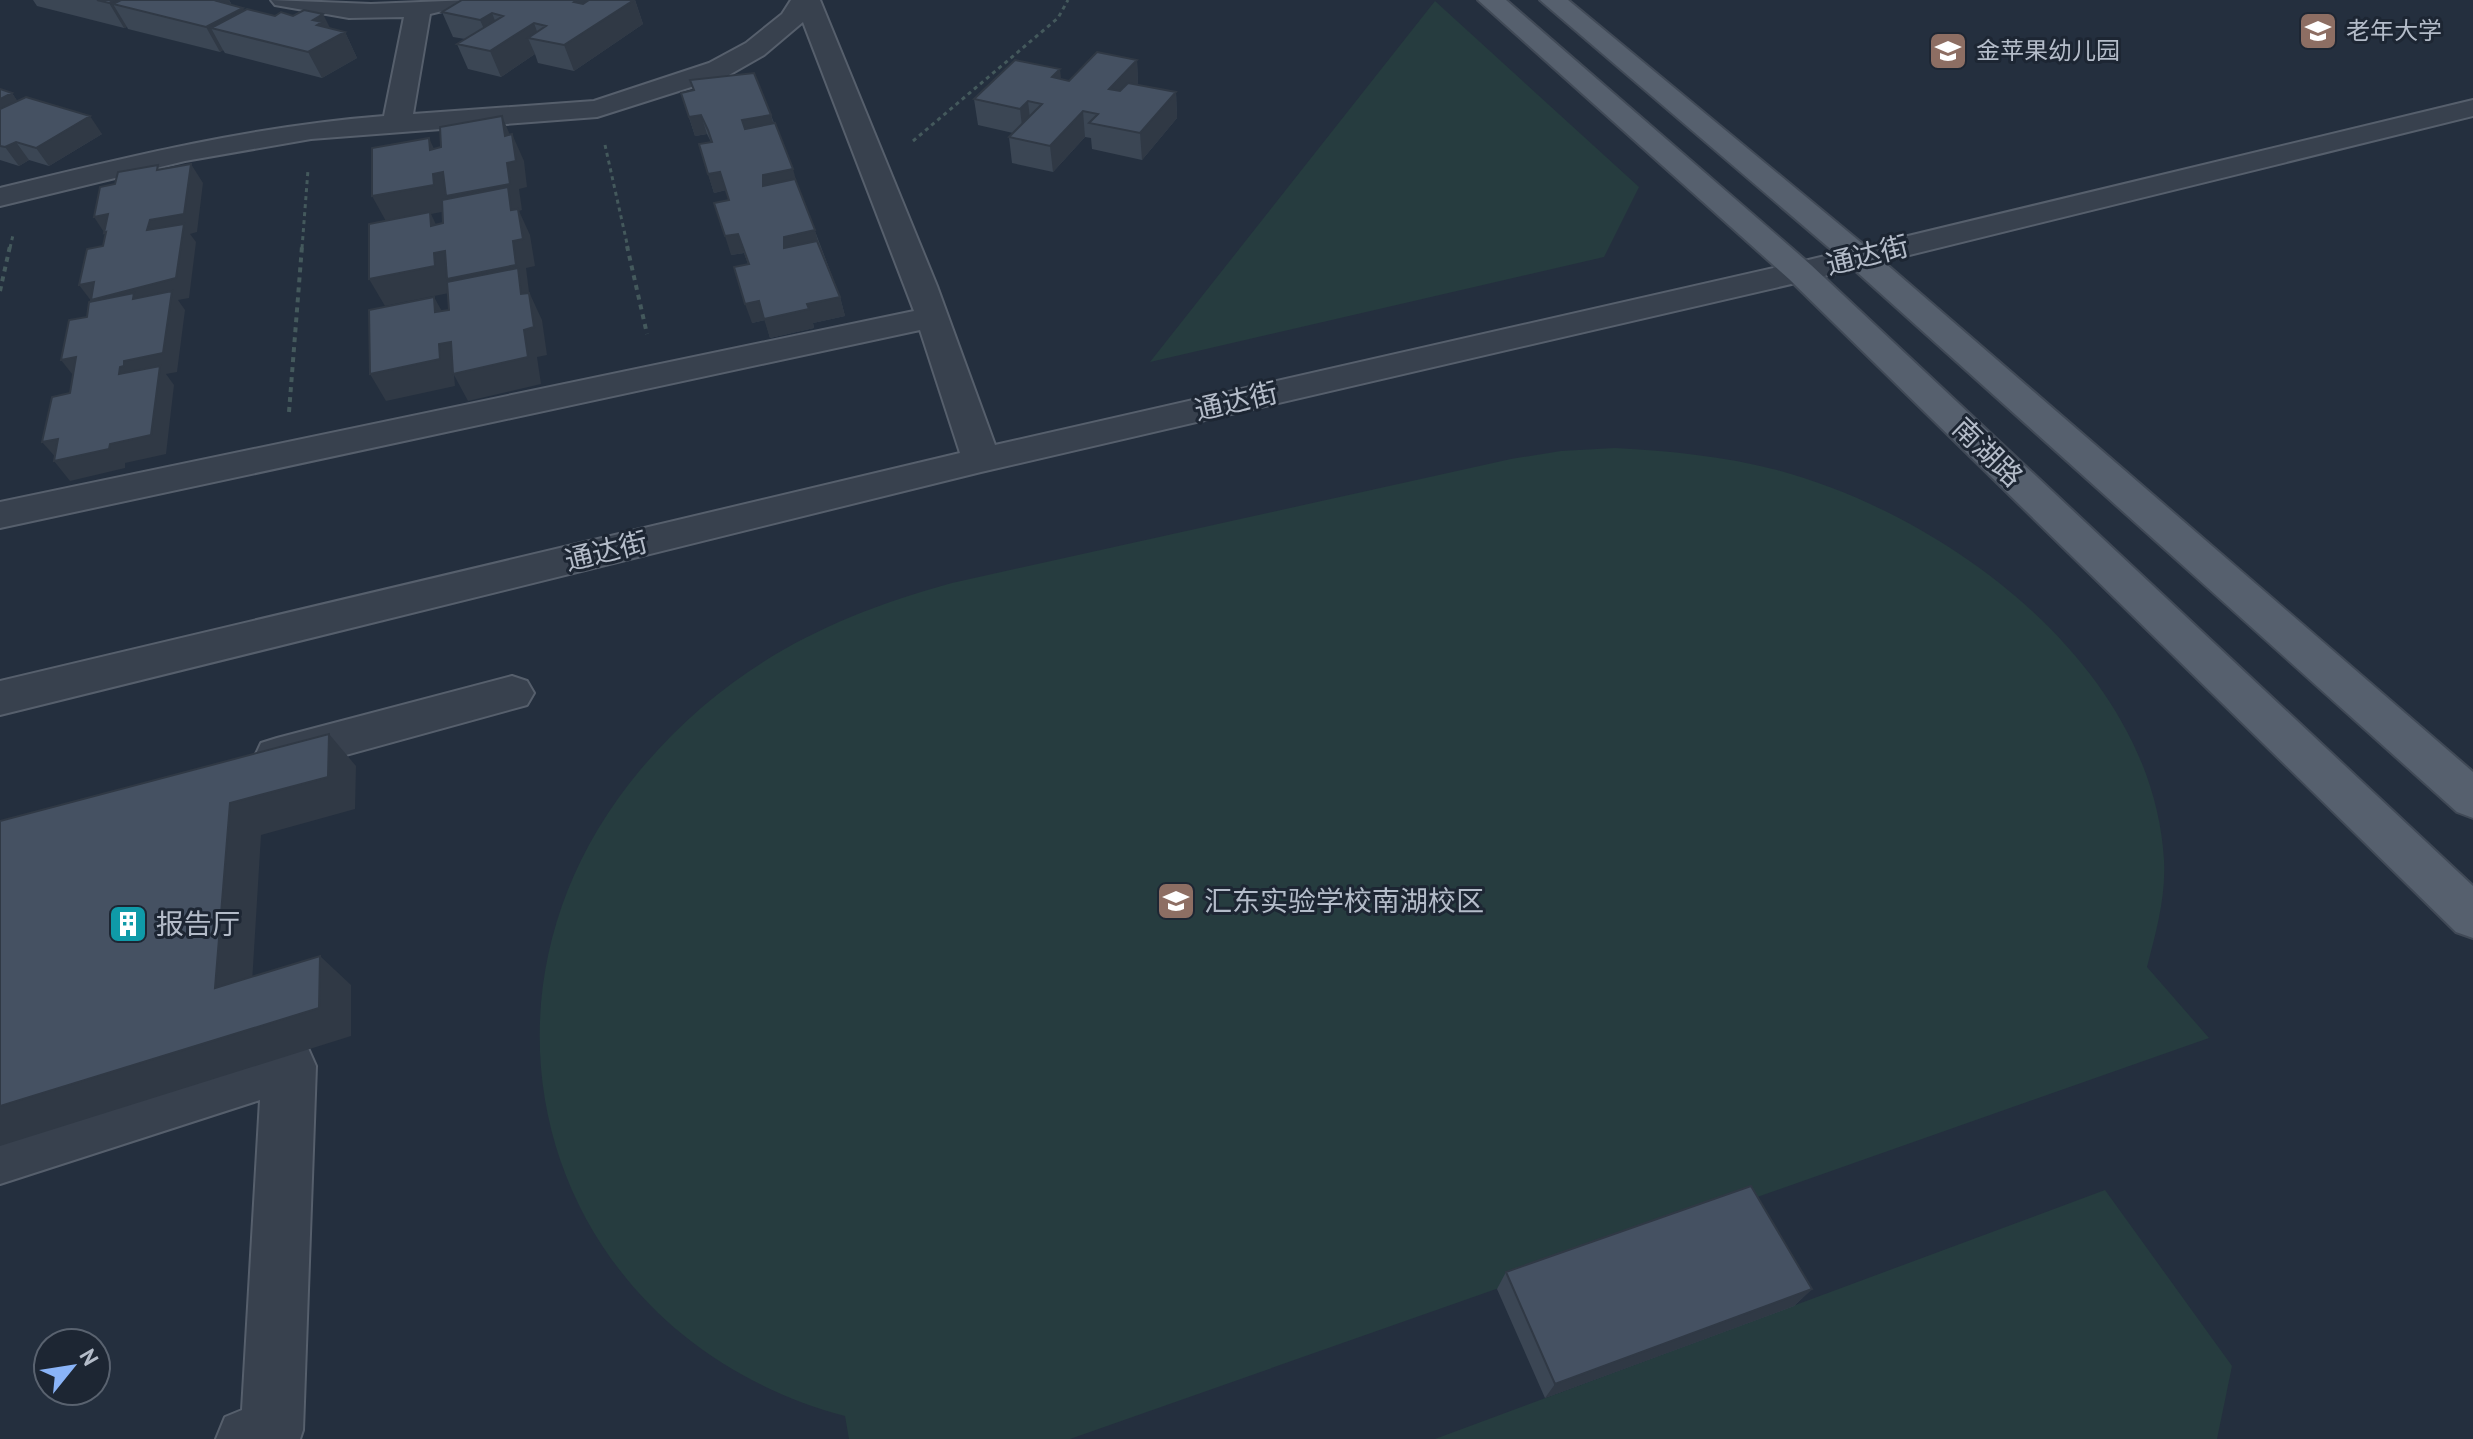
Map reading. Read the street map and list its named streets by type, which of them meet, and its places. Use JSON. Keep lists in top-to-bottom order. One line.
{"streets":{"main road":["南湖路"],"street":["通达街"]},"crossings":[["通达街","南湖路"]],"places":{"school or university":["老年大学","金苹果幼儿园","汇东实验学校南湖校区"],"building":["报告厅"]},"north":"top right"}
